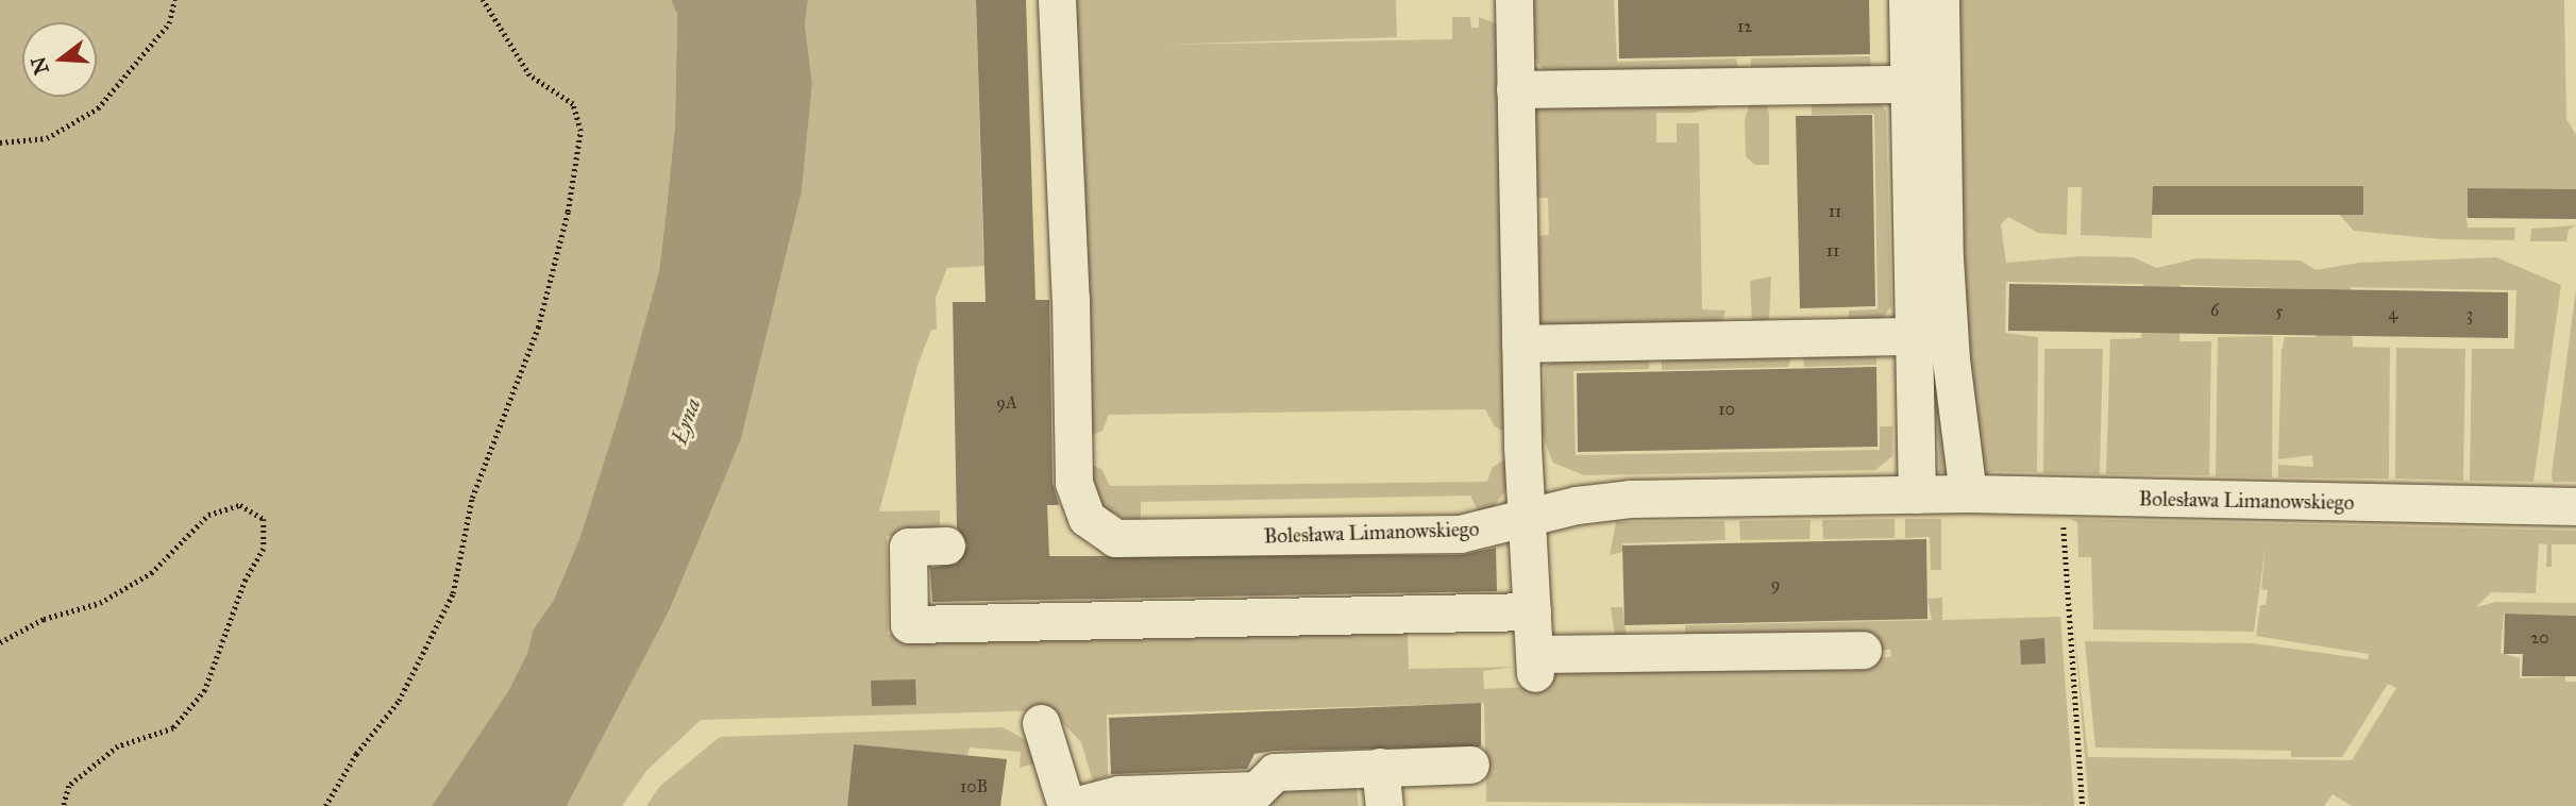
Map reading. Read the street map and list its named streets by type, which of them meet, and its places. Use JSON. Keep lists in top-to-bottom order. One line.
{"streets":{"street":["Bolesława Limanowskiego"]},"water":["Łyna"],"house_numbers":["12","11","11","6","5","4","3","9A","10","9","20","10B"],"north":"left"}
